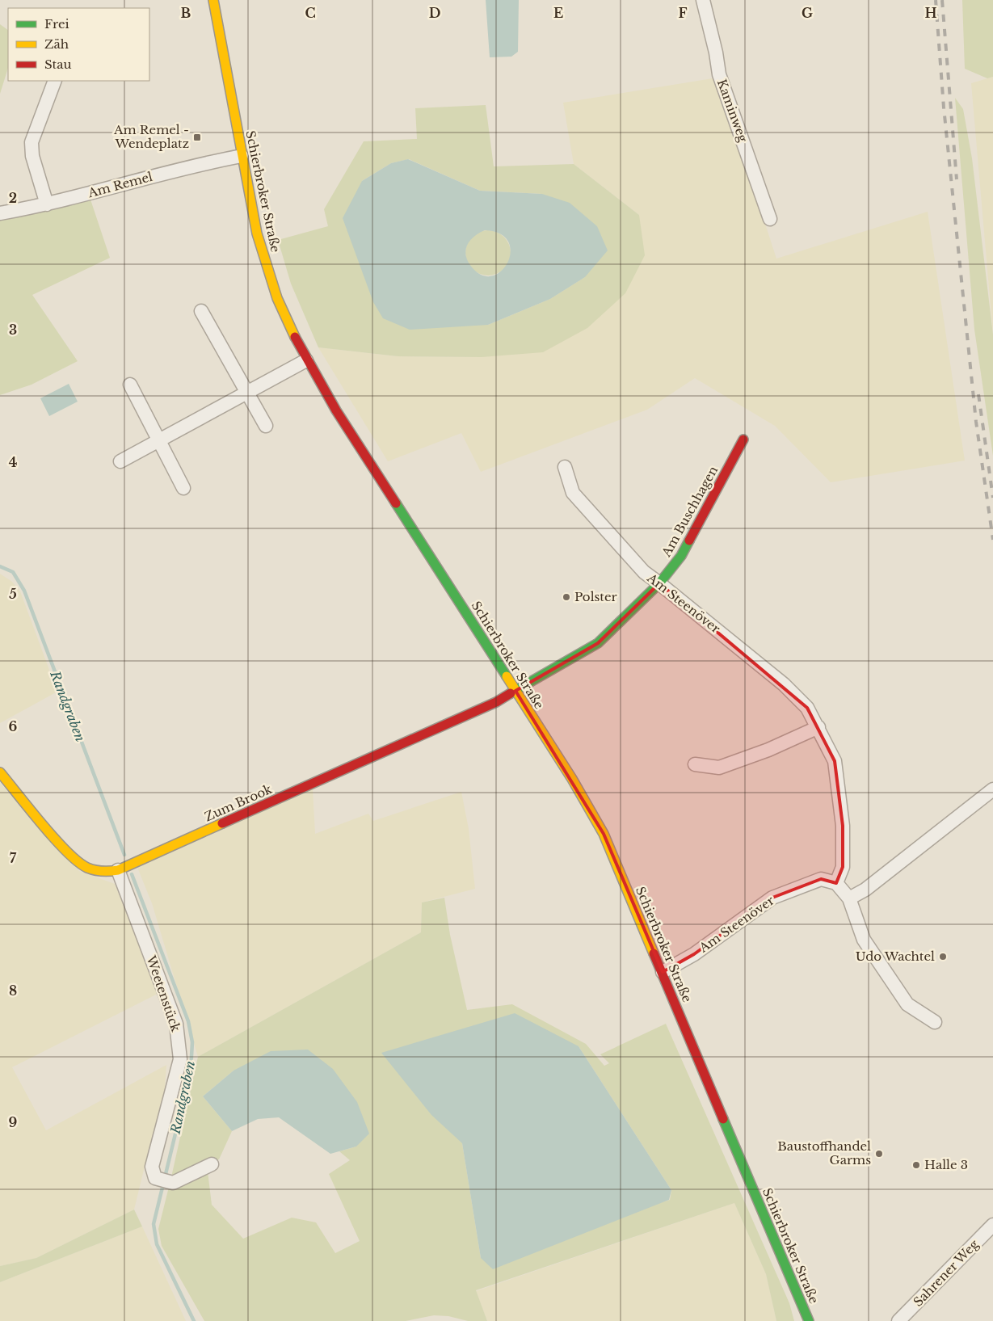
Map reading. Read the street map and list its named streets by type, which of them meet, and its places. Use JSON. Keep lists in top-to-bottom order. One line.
{"streets":{"main road":["Schierbroker Straße","Am Buschhagen","Zum Brook"],"street":["Kaminweg","Am Remel","Am Steenöver","Weetenstück","Sahrener Weg"]},"crossings":[["Am Remel","Schierbroker Straße"],["Schierbroker Straße","Am Buschhagen"],["Schierbroker Straße","Am Steenöver"],["Schierbroker Straße","Zum Brook"],["Am Buschhagen","Am Steenöver"],["Am Buschhagen","Zum Brook"],["Zum Brook","Weetenstück"]],"water":["Randgraben"],"places":{"transit":["Am Remel - Wendeplatz"],"other":["Polster","Udo Wachtel","Baustoffhandel Garms","Halle 3"]},"legend":["Frei","Zäh","Stau"],"grid":{"columns":["B","C","D","E","F","G","H"],"rows":["2","3","4","5","6","7","8","9"]}}
